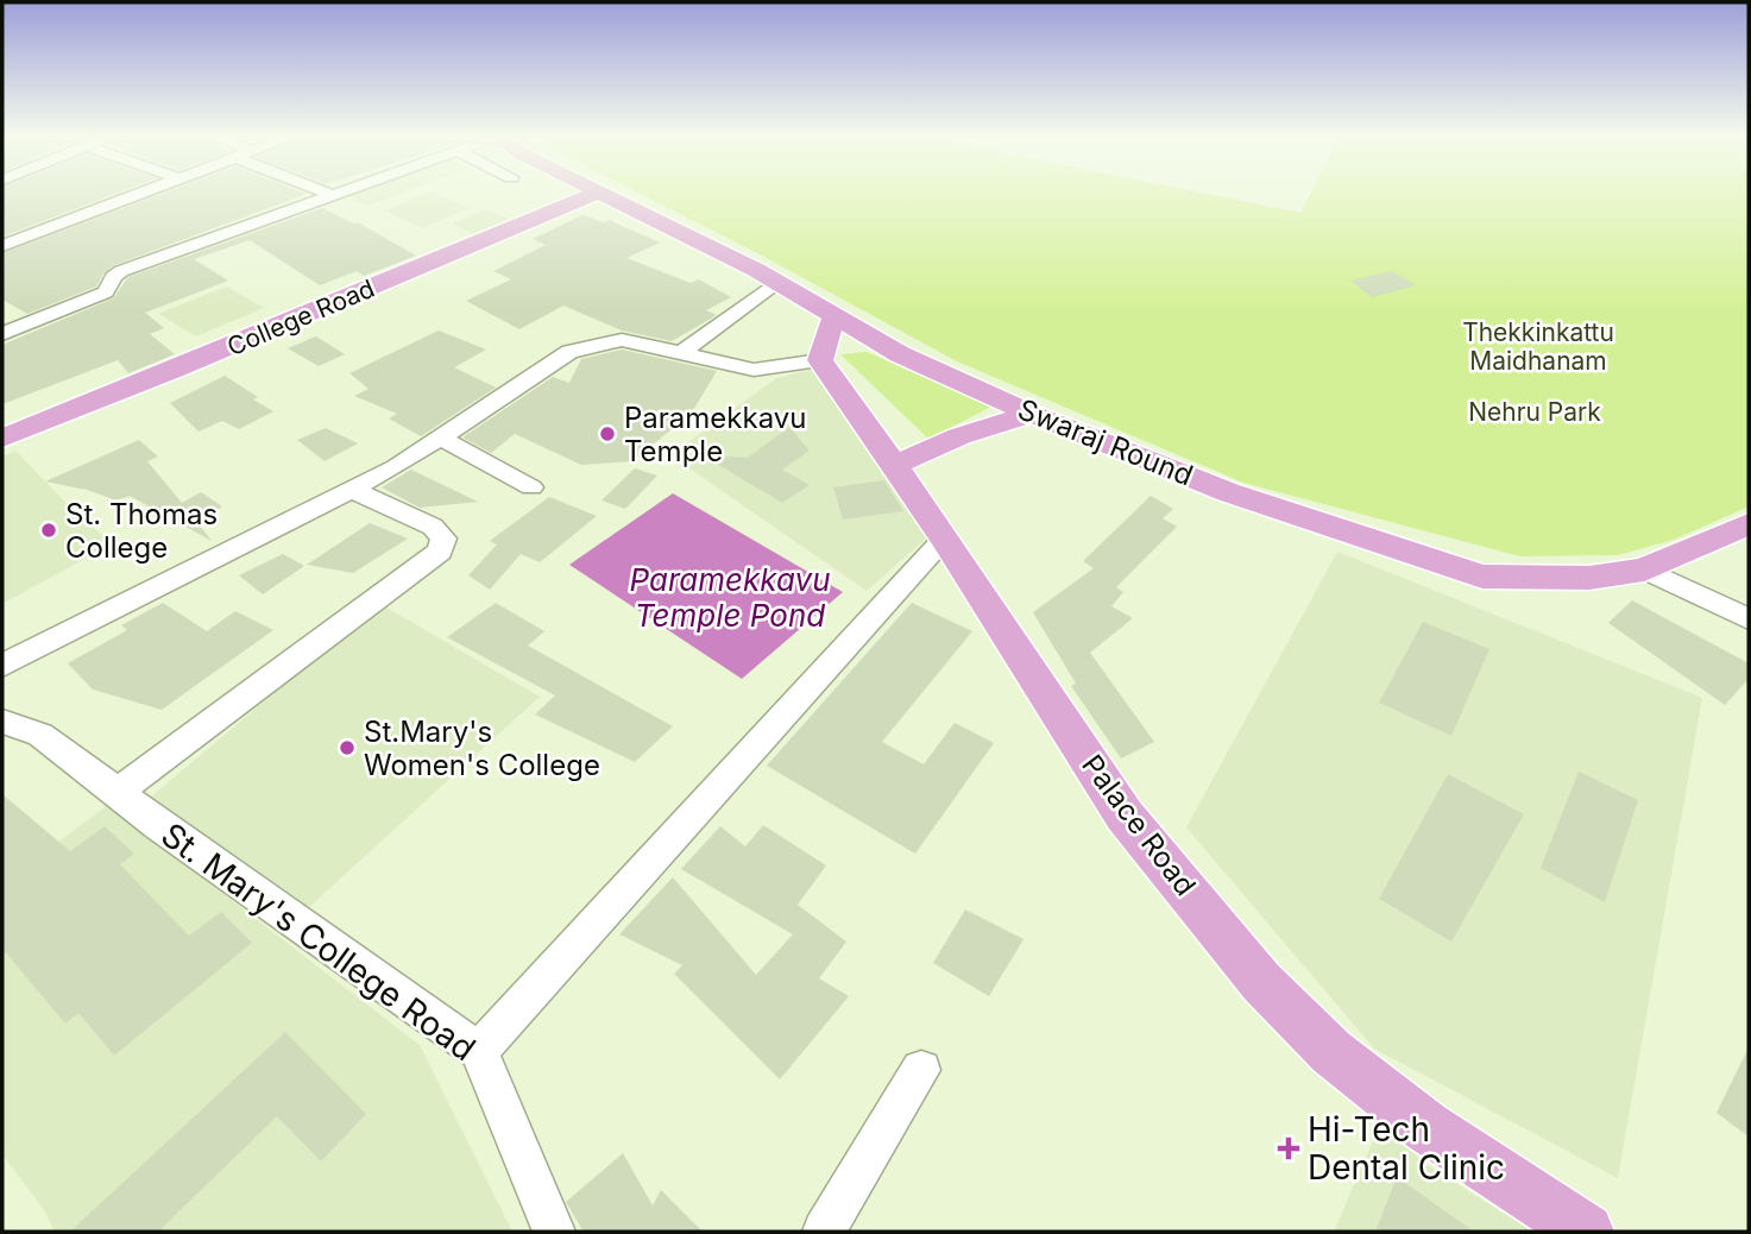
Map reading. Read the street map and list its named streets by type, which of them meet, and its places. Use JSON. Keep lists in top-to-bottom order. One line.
{"streets":{"main road":["College Road","Swaraj Round","Palace Road"],"street":["St. Mary's College Road"]},"water":["Paramekkavu Temple Pond"],"parks":["Thekkinkattu Maidhanam","Nehru Park"],"places":{"other":["Paramekkavu Temple","St. Thomas College","St.Mary's Women's College"],"health":["Hi-Tech Dental Clinic"]}}
